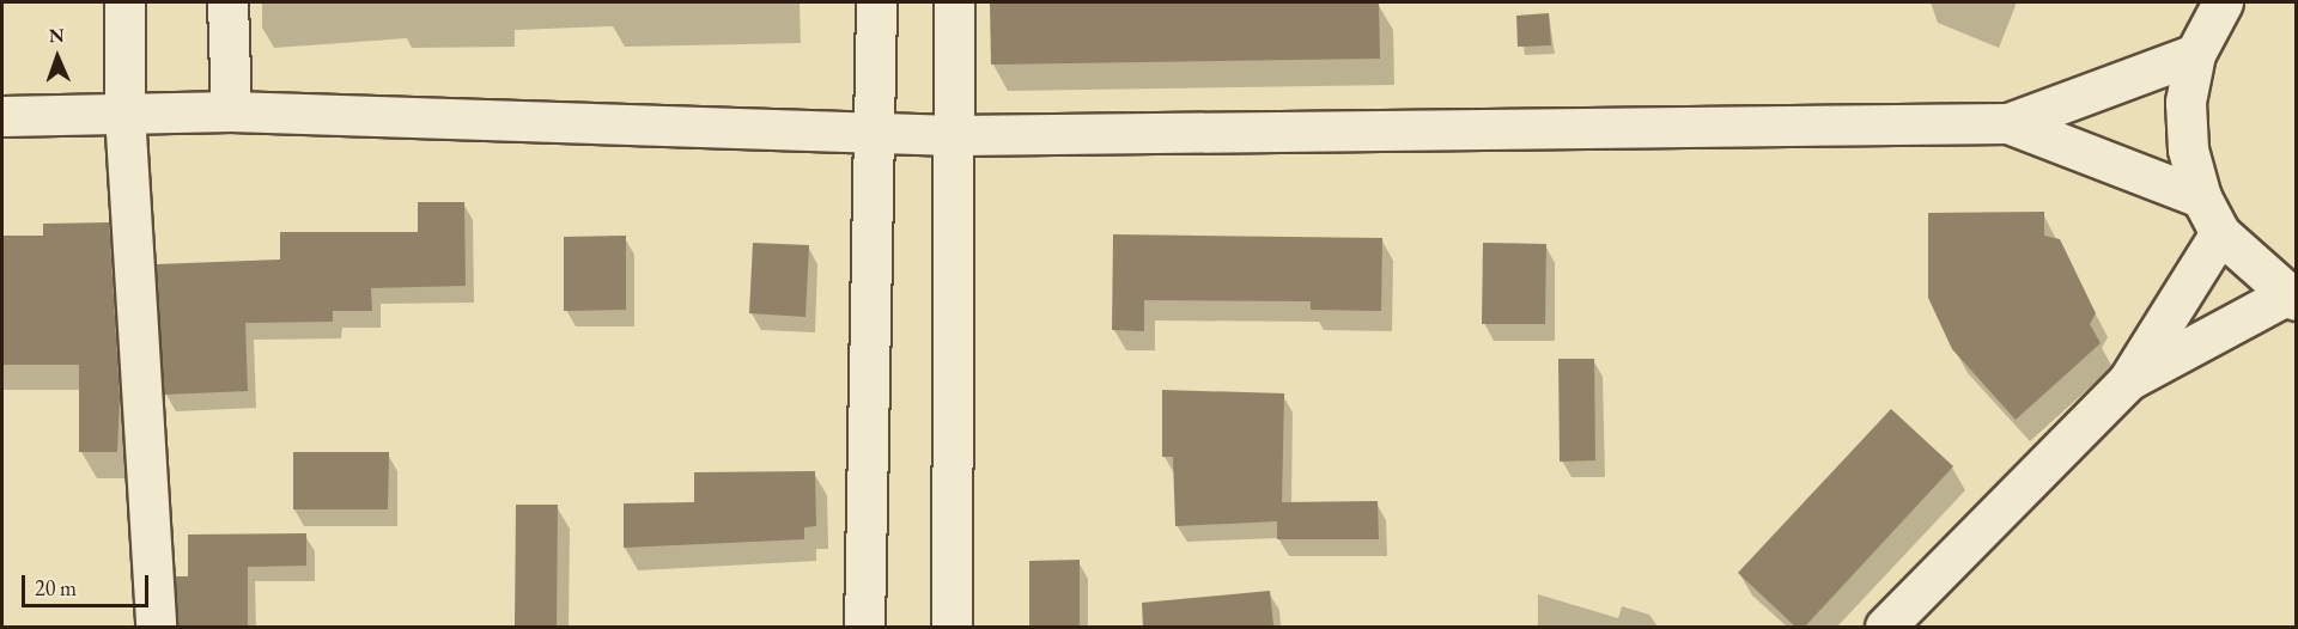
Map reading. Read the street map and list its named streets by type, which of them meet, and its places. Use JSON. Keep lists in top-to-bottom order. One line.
{"scale_bar":"20 m","north":"top"}
